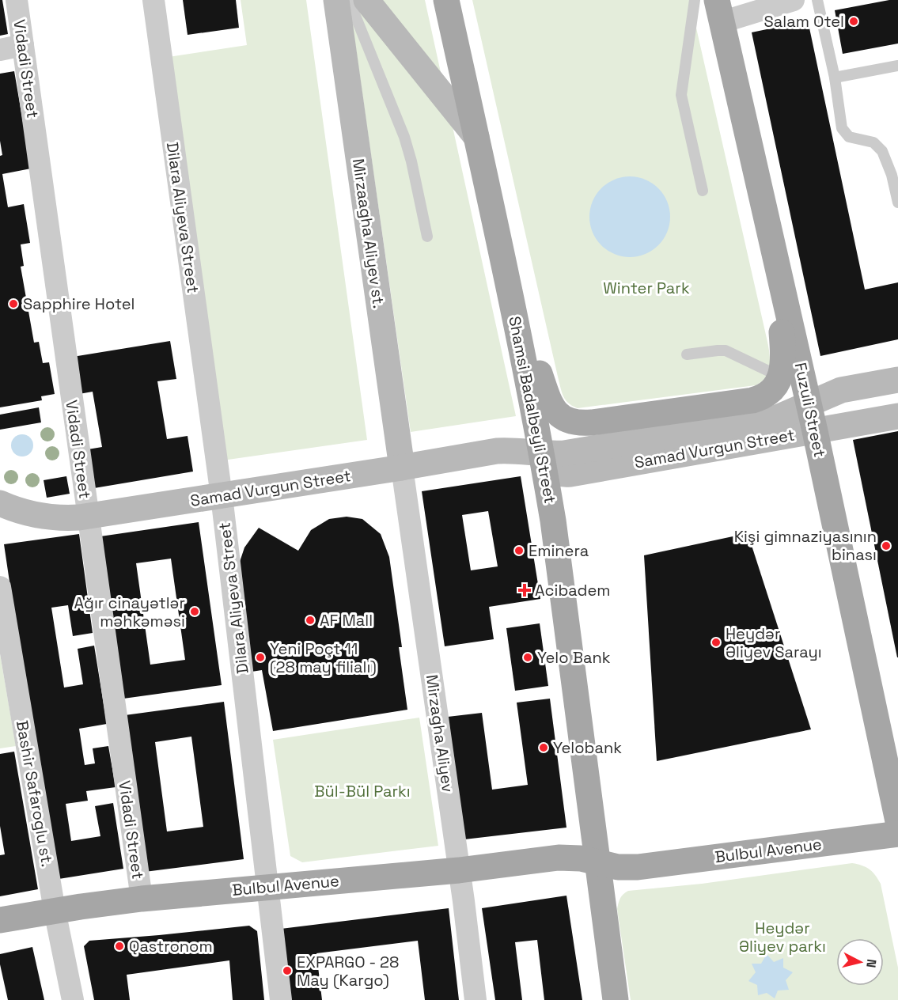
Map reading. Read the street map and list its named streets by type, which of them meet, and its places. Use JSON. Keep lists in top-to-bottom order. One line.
{"streets":{"main road":["Mirzaagha Aliyev st.","Shamsi Badalbeyli Street","Fuzuli Street","Samad Vurgun Street","Bulbul Avenue"],"street":["Vidadi Street","Dilara Aliyeva Street","Mirzagha Aliyev","Bashir Safaroglu st."]},"crossings":[["Vidadi Street","Samad Vurgun Street"],["Vidadi Street","Bulbul Avenue"],["Dilara Aliyeva Street","Samad Vurgun Street"],["Dilara Aliyeva Street","Bulbul Avenue"],["Mirzaagha Aliyev st.","Samad Vurgun Street"],["Mirzaagha Aliyev st.","Mirzagha Aliyev"],["Shamsi Badalbeyli Street","Samad Vurgun Street"],["Shamsi Badalbeyli Street","Bulbul Avenue"],["Fuzuli Street","Samad Vurgun Street"],["Samad Vurgun Street","Mirzagha Aliyev"],["Mirzagha Aliyev","Bulbul Avenue"],["Bashir Safaroglu st.","Bulbul Avenue"]],"parks":["Winter Park","Bül-Bül Parkı","Heydər Əliyev parkı"],"places":{"other":["Salam Otel","Sapphire Hotel","Kişi gimnaziyasının binası","Eminera","Ağır cinayətlər məhkəməsi","AF Mall","Heydər Əliyev Sarayı","Yeni Poçt 11 (28 may filialı)","Yelo Bank","Yelobank","Qastronom","EXPARGO - 28 May (Kargo)"],"health":["Acibadem"]},"north":"right"}
